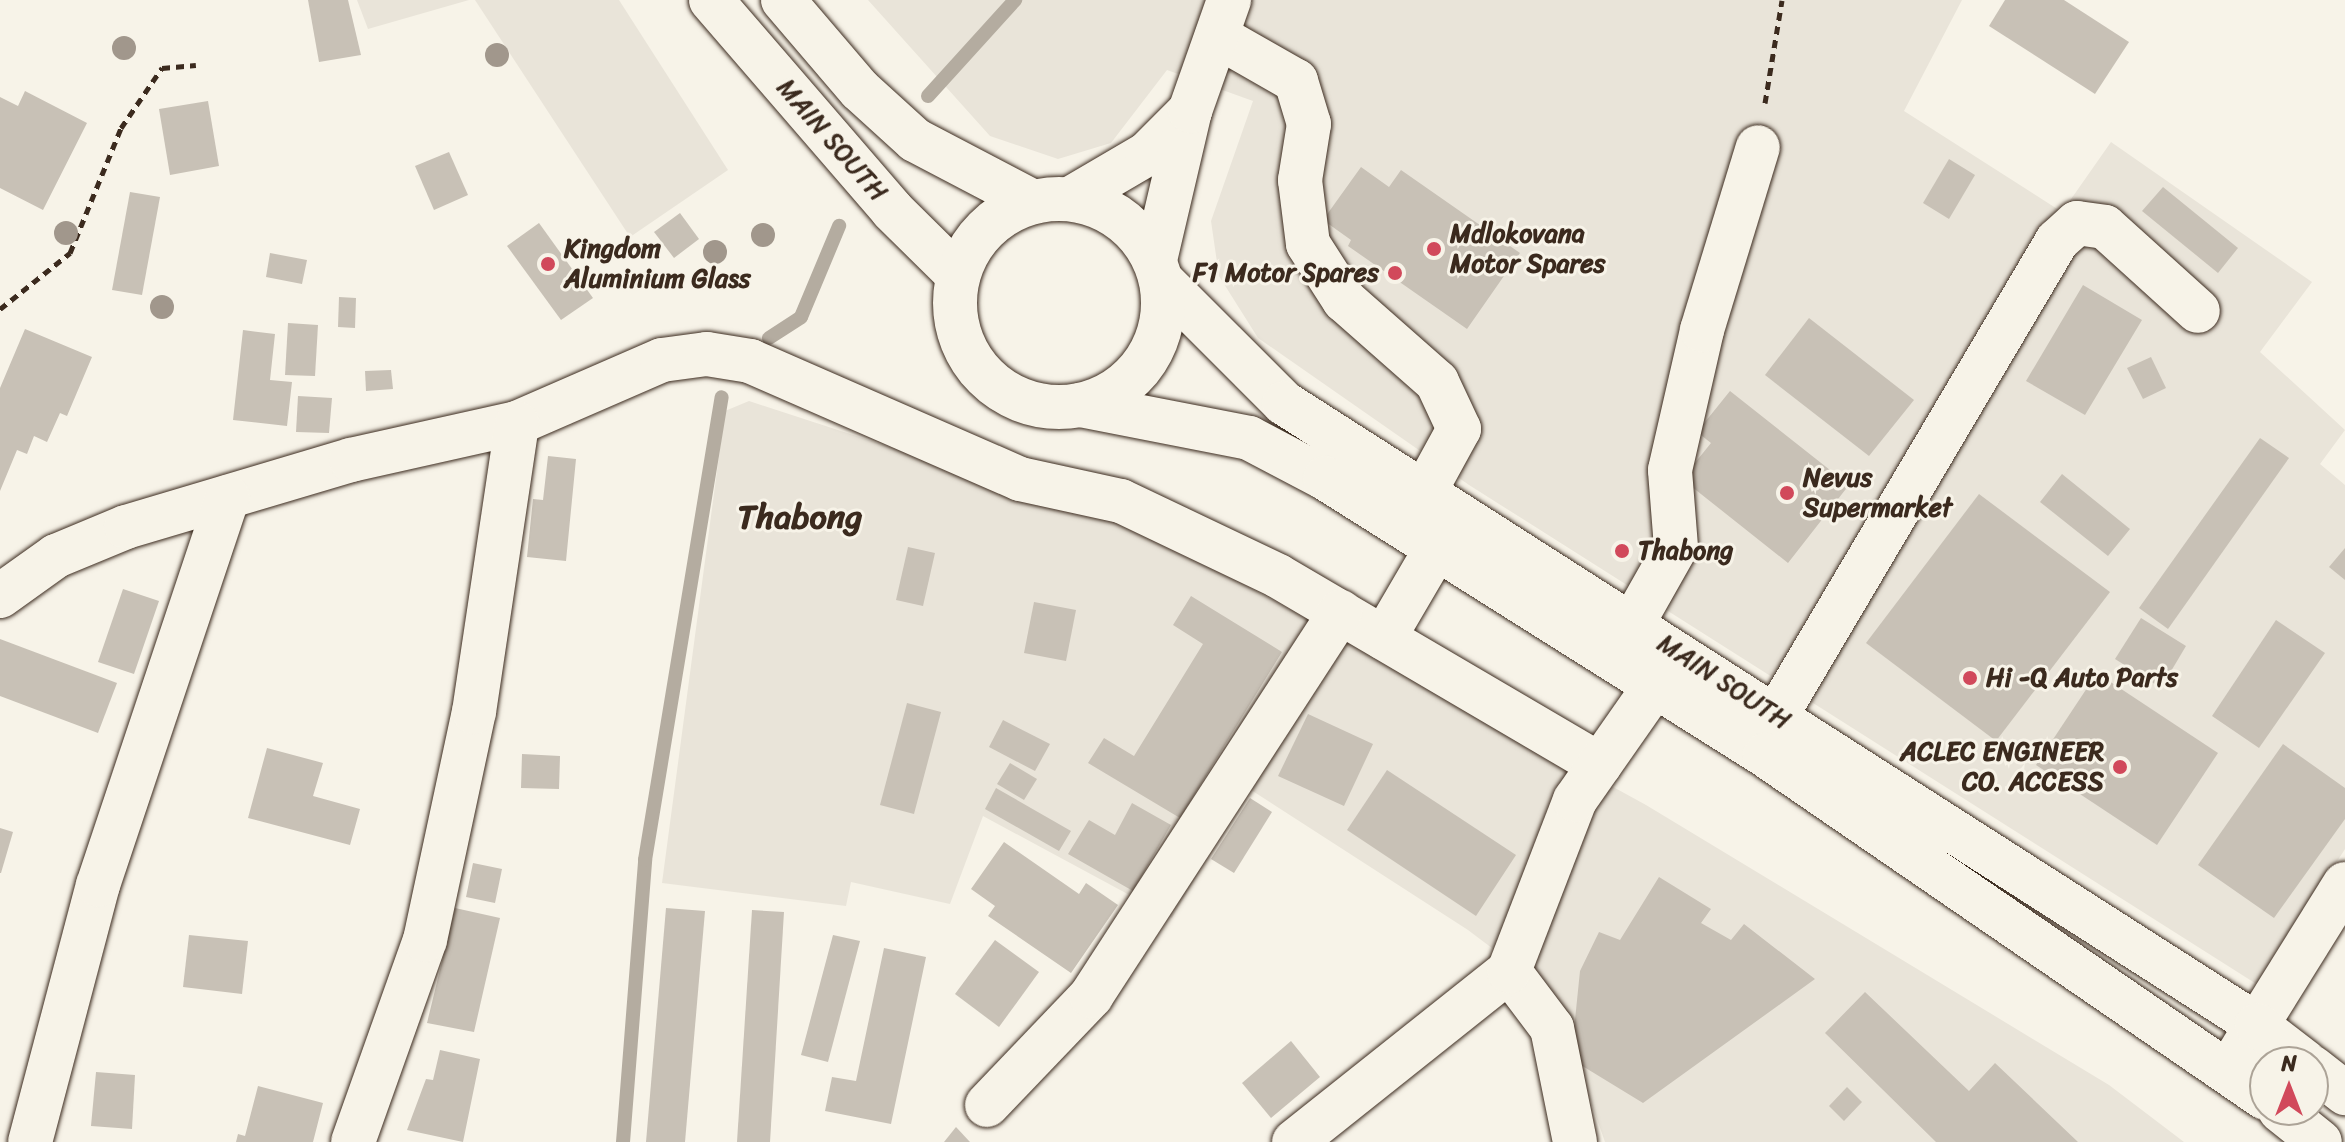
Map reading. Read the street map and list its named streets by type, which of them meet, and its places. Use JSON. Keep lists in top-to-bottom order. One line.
{"streets":{"main road":["MAIN SOUTH"]},"districts":["Thabong"],"places":["Mdlokovana Motor Spares","Kingdom Aluminium Glass","F1 Motor Spares","Nevus Supermarket","Thabong","Hi -Q Auto Parts","ACLEC ENGINEER CO. ACCESS"],"north":"top"}
